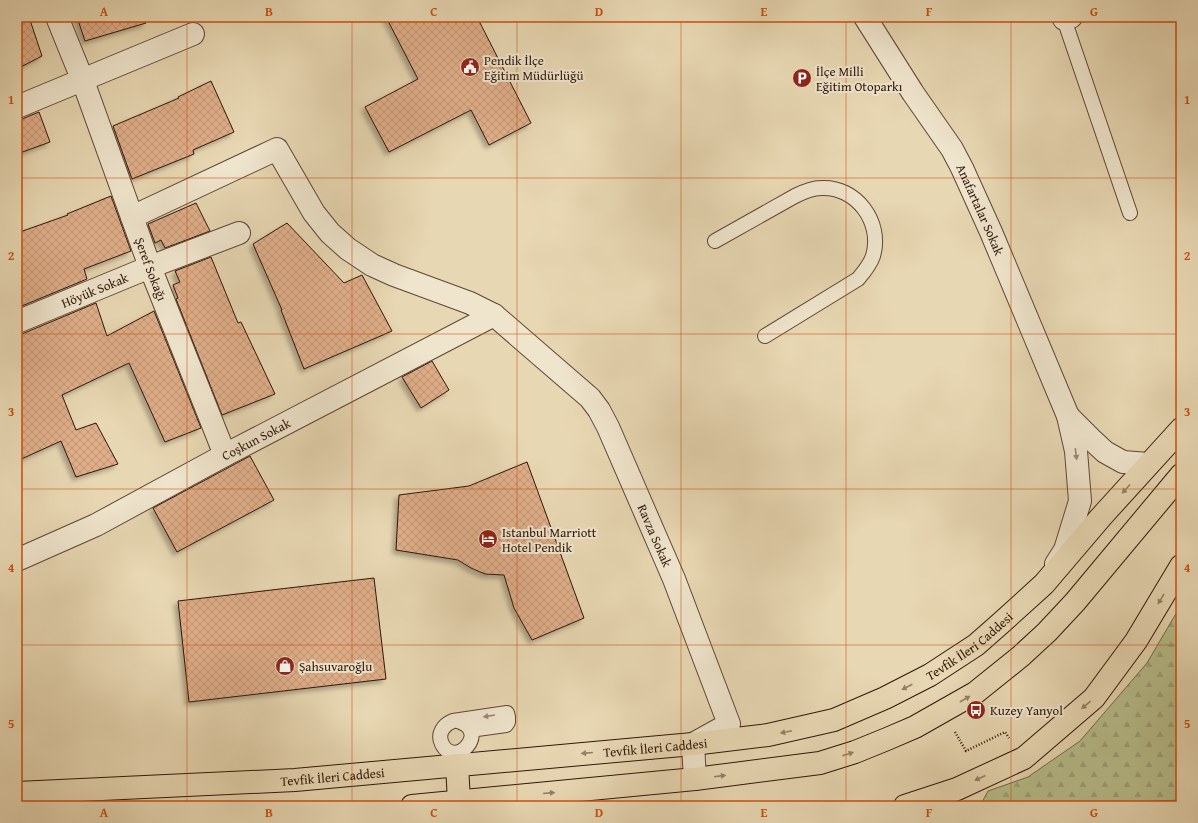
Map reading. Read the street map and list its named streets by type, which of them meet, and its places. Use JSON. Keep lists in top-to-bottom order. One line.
{"streets":{"main road":["Tevfik İleri Caddesi"],"street":["Anafartalar Sokak","Şeref Sokağı","Höyük Sokak","Coşkun Sokak","Ravza Sokak"]},"crossings":[["Şeref Sokağı","Höyük Sokak"],["Şeref Sokağı","Coşkun Sokak"],["Coşkun Sokak","Ravza Sokak"],["Ravza Sokak","Tevfik İleri Caddesi"]],"places":{"public building":["Pendik İlçe Eğitim Müdürlüğü"],"parking":["İlçe Milli Eğitim Otoparkı"],"hotel":["Istanbul Marriott Hotel Pendik"],"shop":["Şahsuvaroğlu"],"bus stop":["Kuzey Yanyol"]},"grid":{"columns":["A","B","C","D","E","F","G"],"rows":["1","2","3","4","5"]}}
